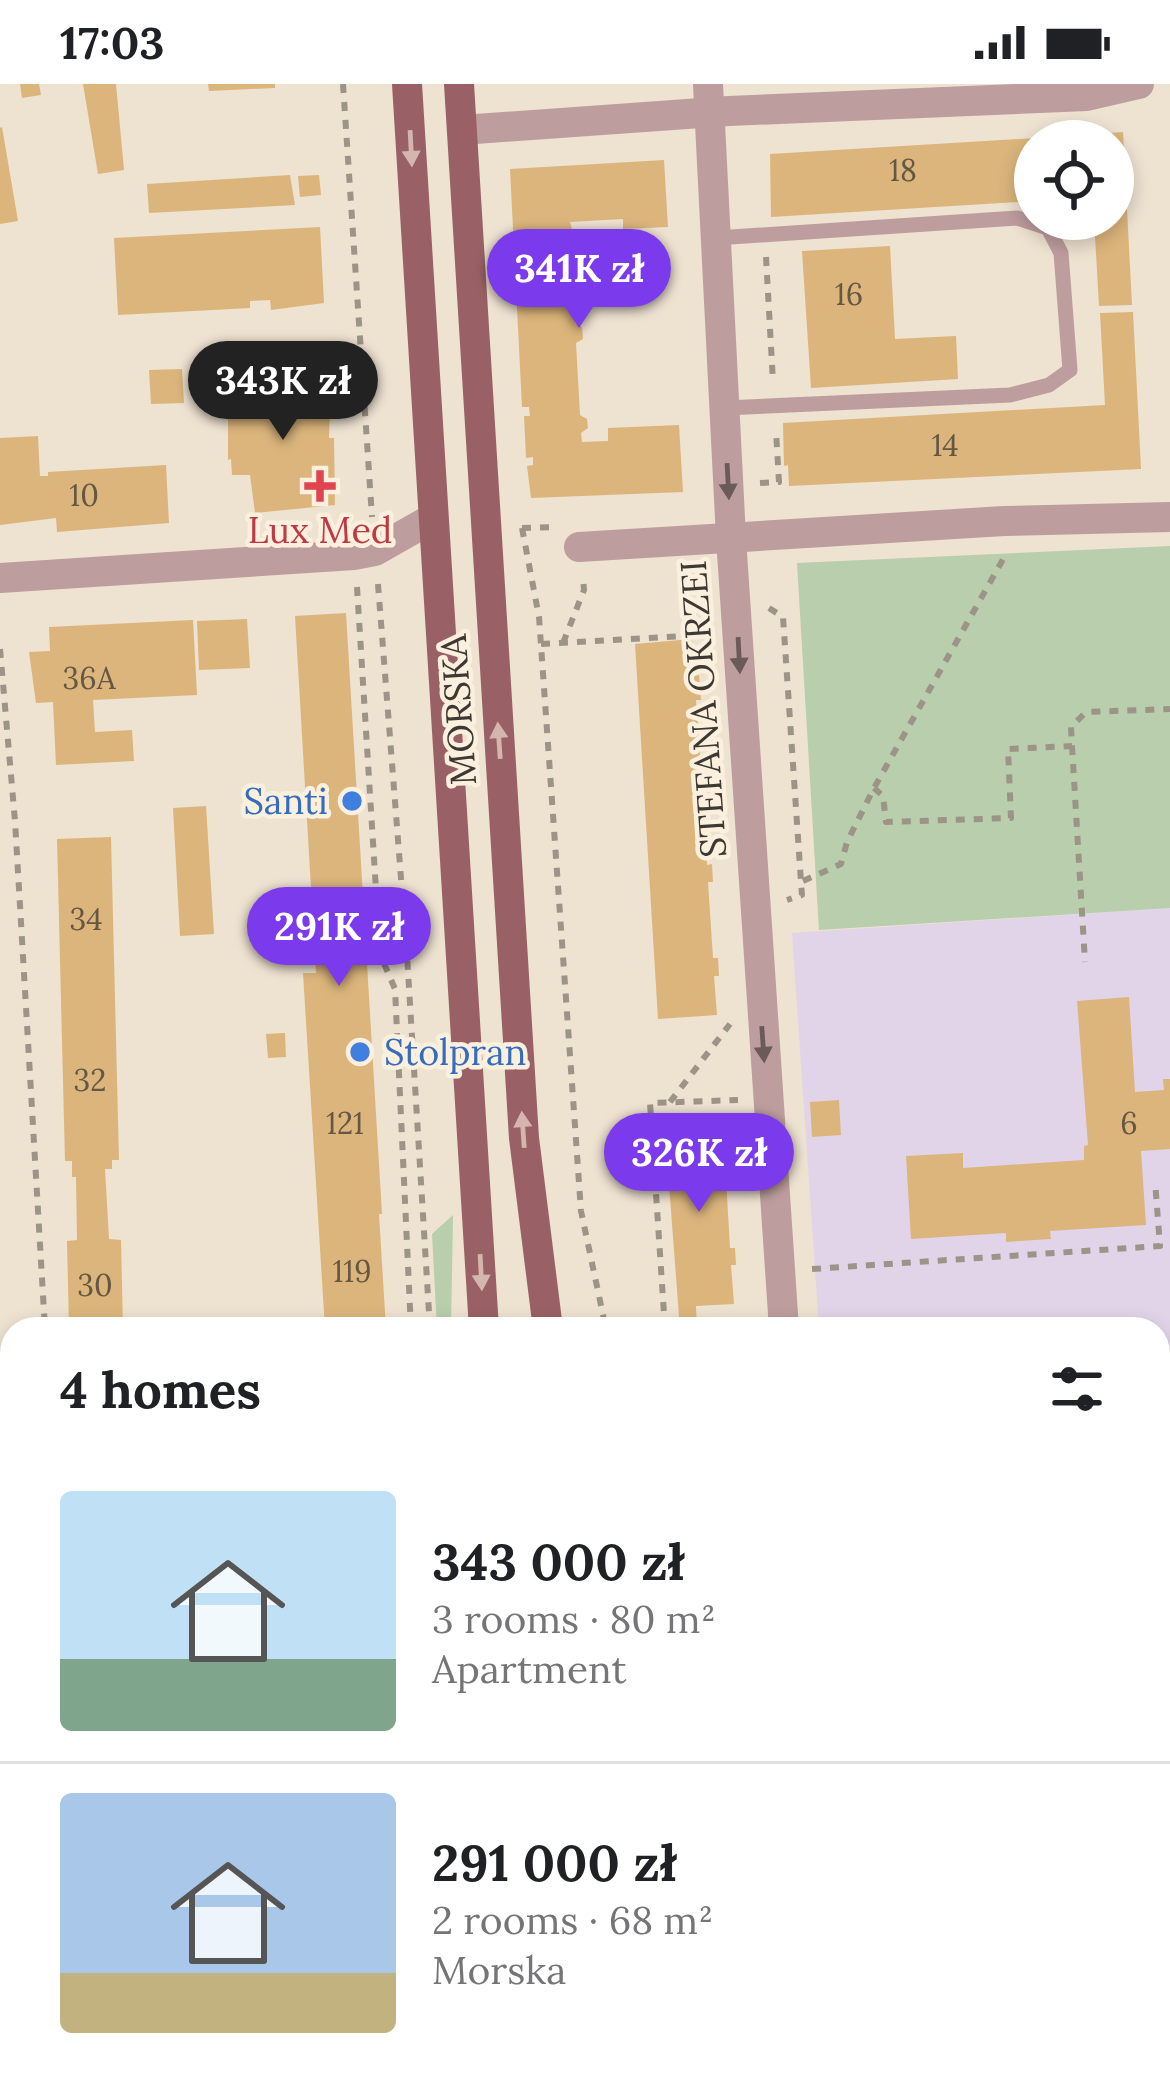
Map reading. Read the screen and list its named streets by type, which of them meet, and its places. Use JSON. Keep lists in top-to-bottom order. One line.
{"streets":{"main road":["MORSKA"],"street":["STEFANA OKRZEI"]},"one_way":["STEFANA OKRZEI"],"places":{"health":["Lux Med"],"other":["Santi","Stolpran"]},"house_numbers":["18","16","14","10","36A","34","32","121","6","119","30"],"page":{"status":"17:03","price":["341K zł","343K zł","291K zł","326K zł"],"heading":"4 homes","list":[{"name":"343 000 zł","note":"3 rooms · 80 m² · Apartment"},{"name":"291 000 zł","note":"2 rooms · 68 m² · Morska"}]}}
